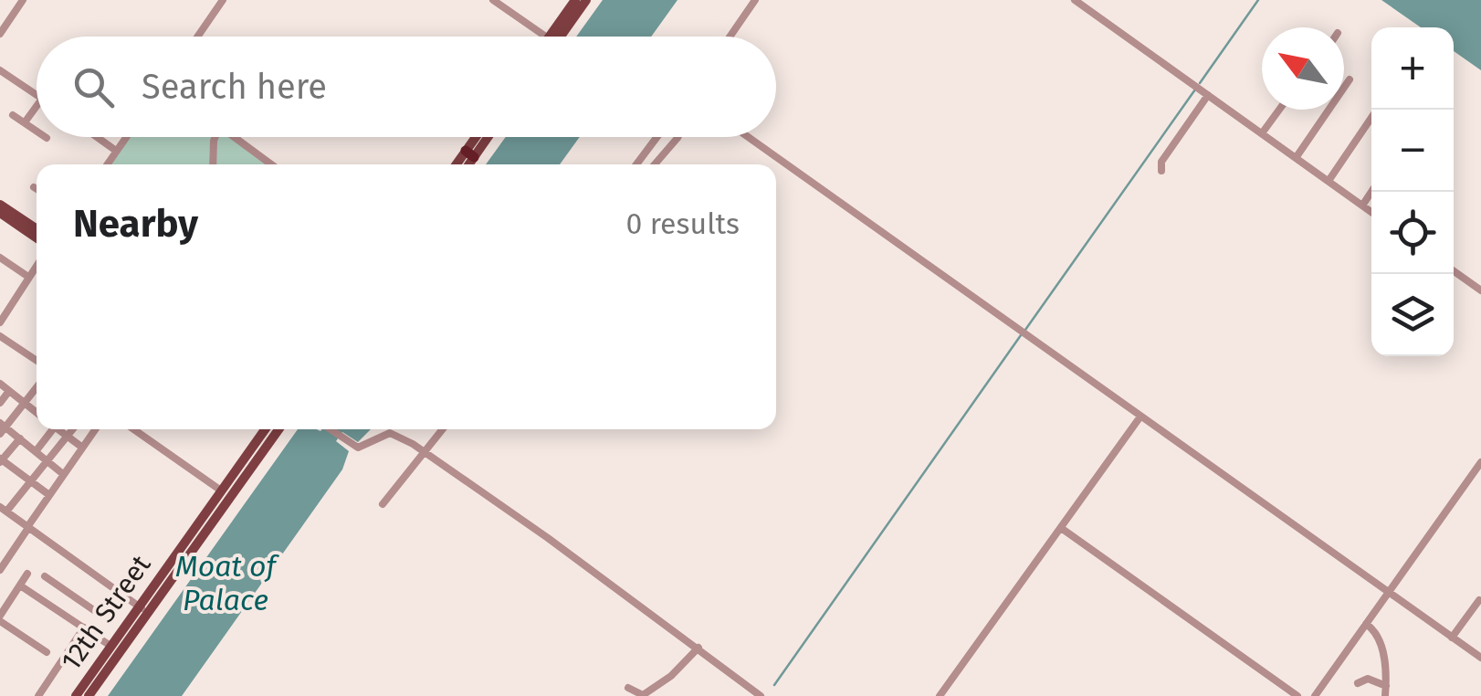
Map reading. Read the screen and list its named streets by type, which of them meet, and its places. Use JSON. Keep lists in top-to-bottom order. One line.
{"streets":{"main road":["12th Street"]},"water":["Moat of Palace"],"north":"top left","page":{"map_buttons":["+","−"],"search":"Search here","heading":["Nearby","0 results"]}}
